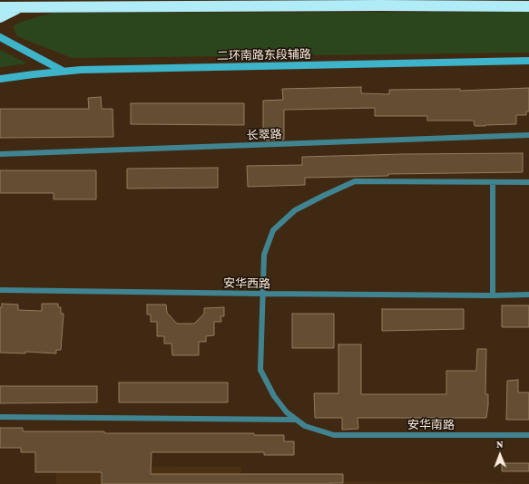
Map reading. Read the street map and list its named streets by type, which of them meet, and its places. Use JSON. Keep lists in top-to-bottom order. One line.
{"streets":{"main road":["二环南路东段辅路"],"lane":["长翠路","安华西路","安华南路"]},"crossings":[["安华西路","安华南路"]],"north":"top"}
